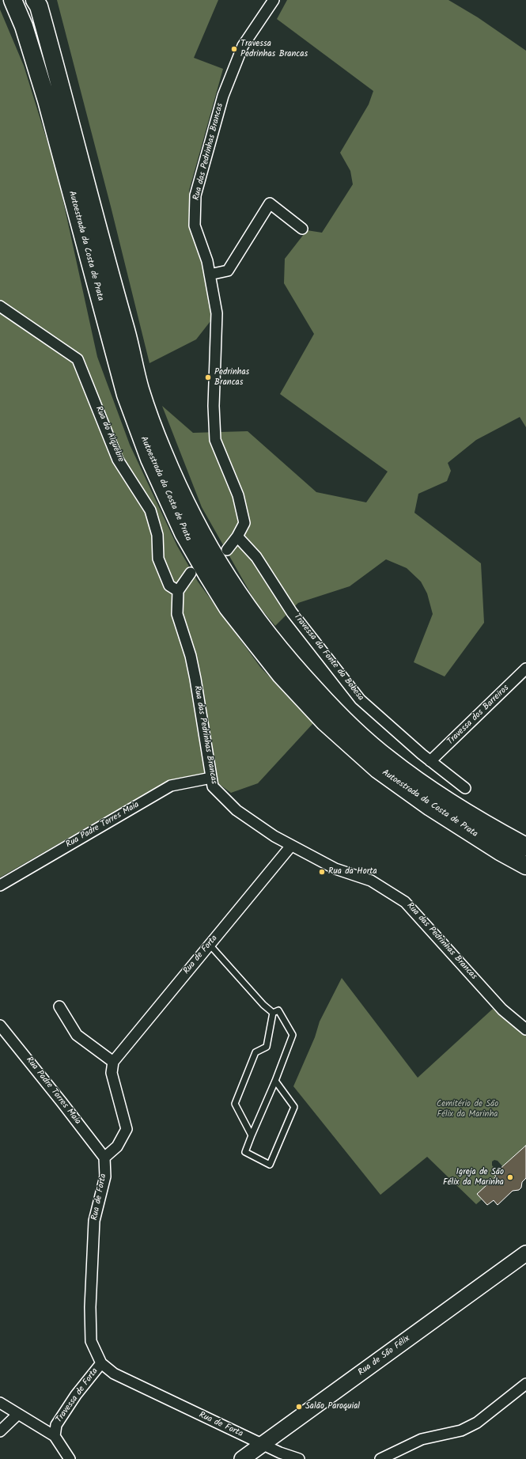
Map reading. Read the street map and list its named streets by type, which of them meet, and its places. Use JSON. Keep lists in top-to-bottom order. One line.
{"streets":{"highway":["Autoestrada da Costa de Prata"],"main road":["Rua de São Félix"],"street":["Rua das Pedrinhas Brancas","Rua do Alquebre","Travessa da Fonte da Bobesa","Travessa dos Barreiros","Rua Padre Torres Maia","Rua de Forta","Travessa de Forta"]},"crossings":[["Rua das Pedrinhas Brancas","Rua do Alquebre"],["Rua das Pedrinhas Brancas","Travessa da Fonte da Bobesa"],["Rua das Pedrinhas Brancas","Rua Padre Torres Maia"],["Rua das Pedrinhas Brancas","Rua de Forta"],["Travessa da Fonte da Bobesa","Travessa dos Barreiros"],["Rua Padre Torres Maia","Rua de Forta"],["Rua de Forta","Rua de São Félix"],["Rua de Forta","Travessa de Forta"]],"parks":["Cemitério de São Félix da Marinha"],"places":["Travessa Pedrinhas Brancas","Pedrinhas Brancas","Rua da Horta","Igreja de São Félix da Marinha","Salão Paroquial"]}
